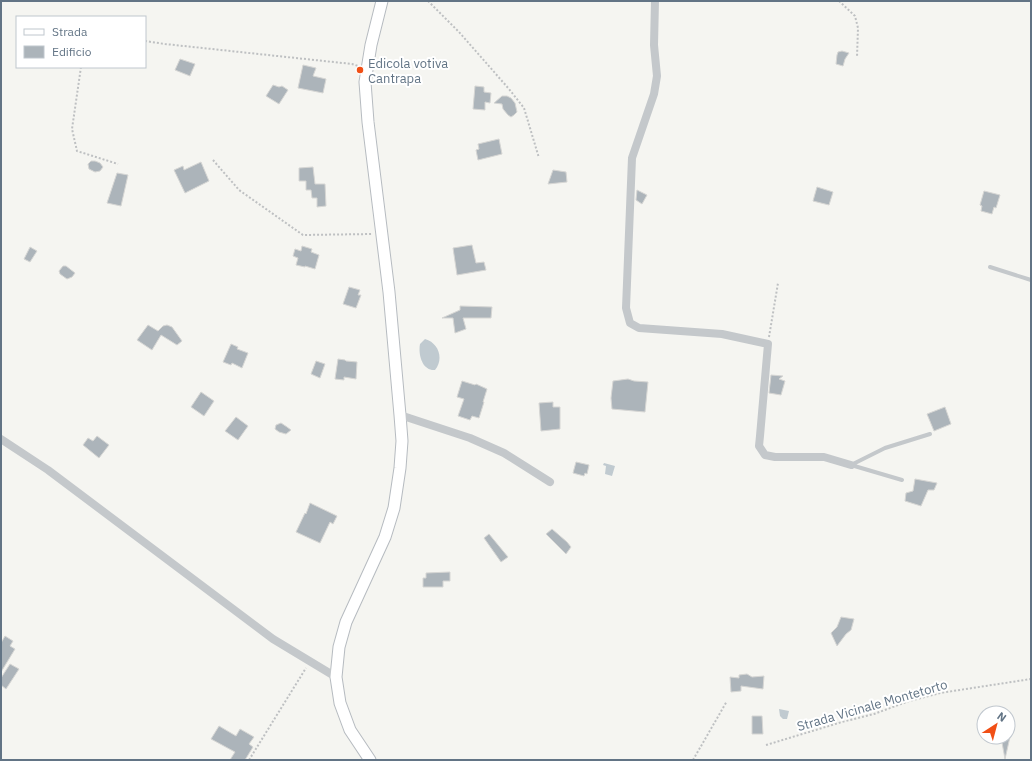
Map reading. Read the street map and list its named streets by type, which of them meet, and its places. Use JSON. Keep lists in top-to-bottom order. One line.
{"streets":{"path":["Strada Vicinale Montetorto"]},"places":["Edicola votiva Cantrapa"],"legend":["Strada","Edificio"],"north":"top right"}
